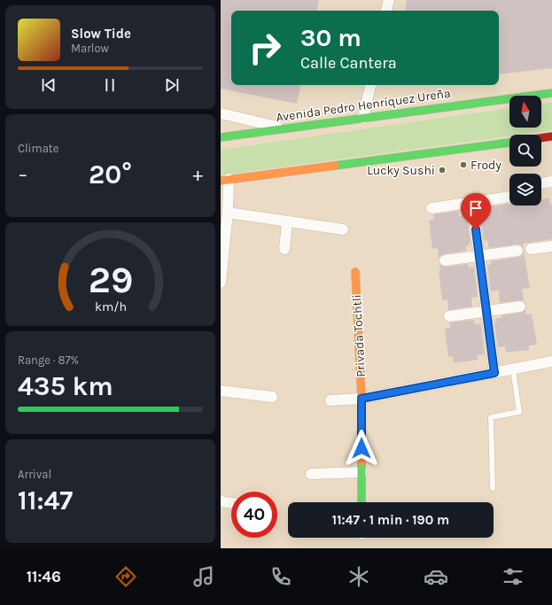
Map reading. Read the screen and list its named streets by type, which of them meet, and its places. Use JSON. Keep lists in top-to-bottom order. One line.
{"streets":{"main road":["Avenida Pedro Henríquez Ureña","Privada Tochtli"]},"places":["Frody","Lucky Sushi"],"north":"top","page":{"turn":["30 m","Calle Cantera"],"song":["Slow Tide","Marlow"],"tile":["Climate",["Range · 87%","435 km"],["Arrival","11:47"]],"heat":["−","20°","+"],"limit":"40","trip":"11:47 · 1 min · 190 m","tabs":"11:46","gauge":["29","km/h"]}}
